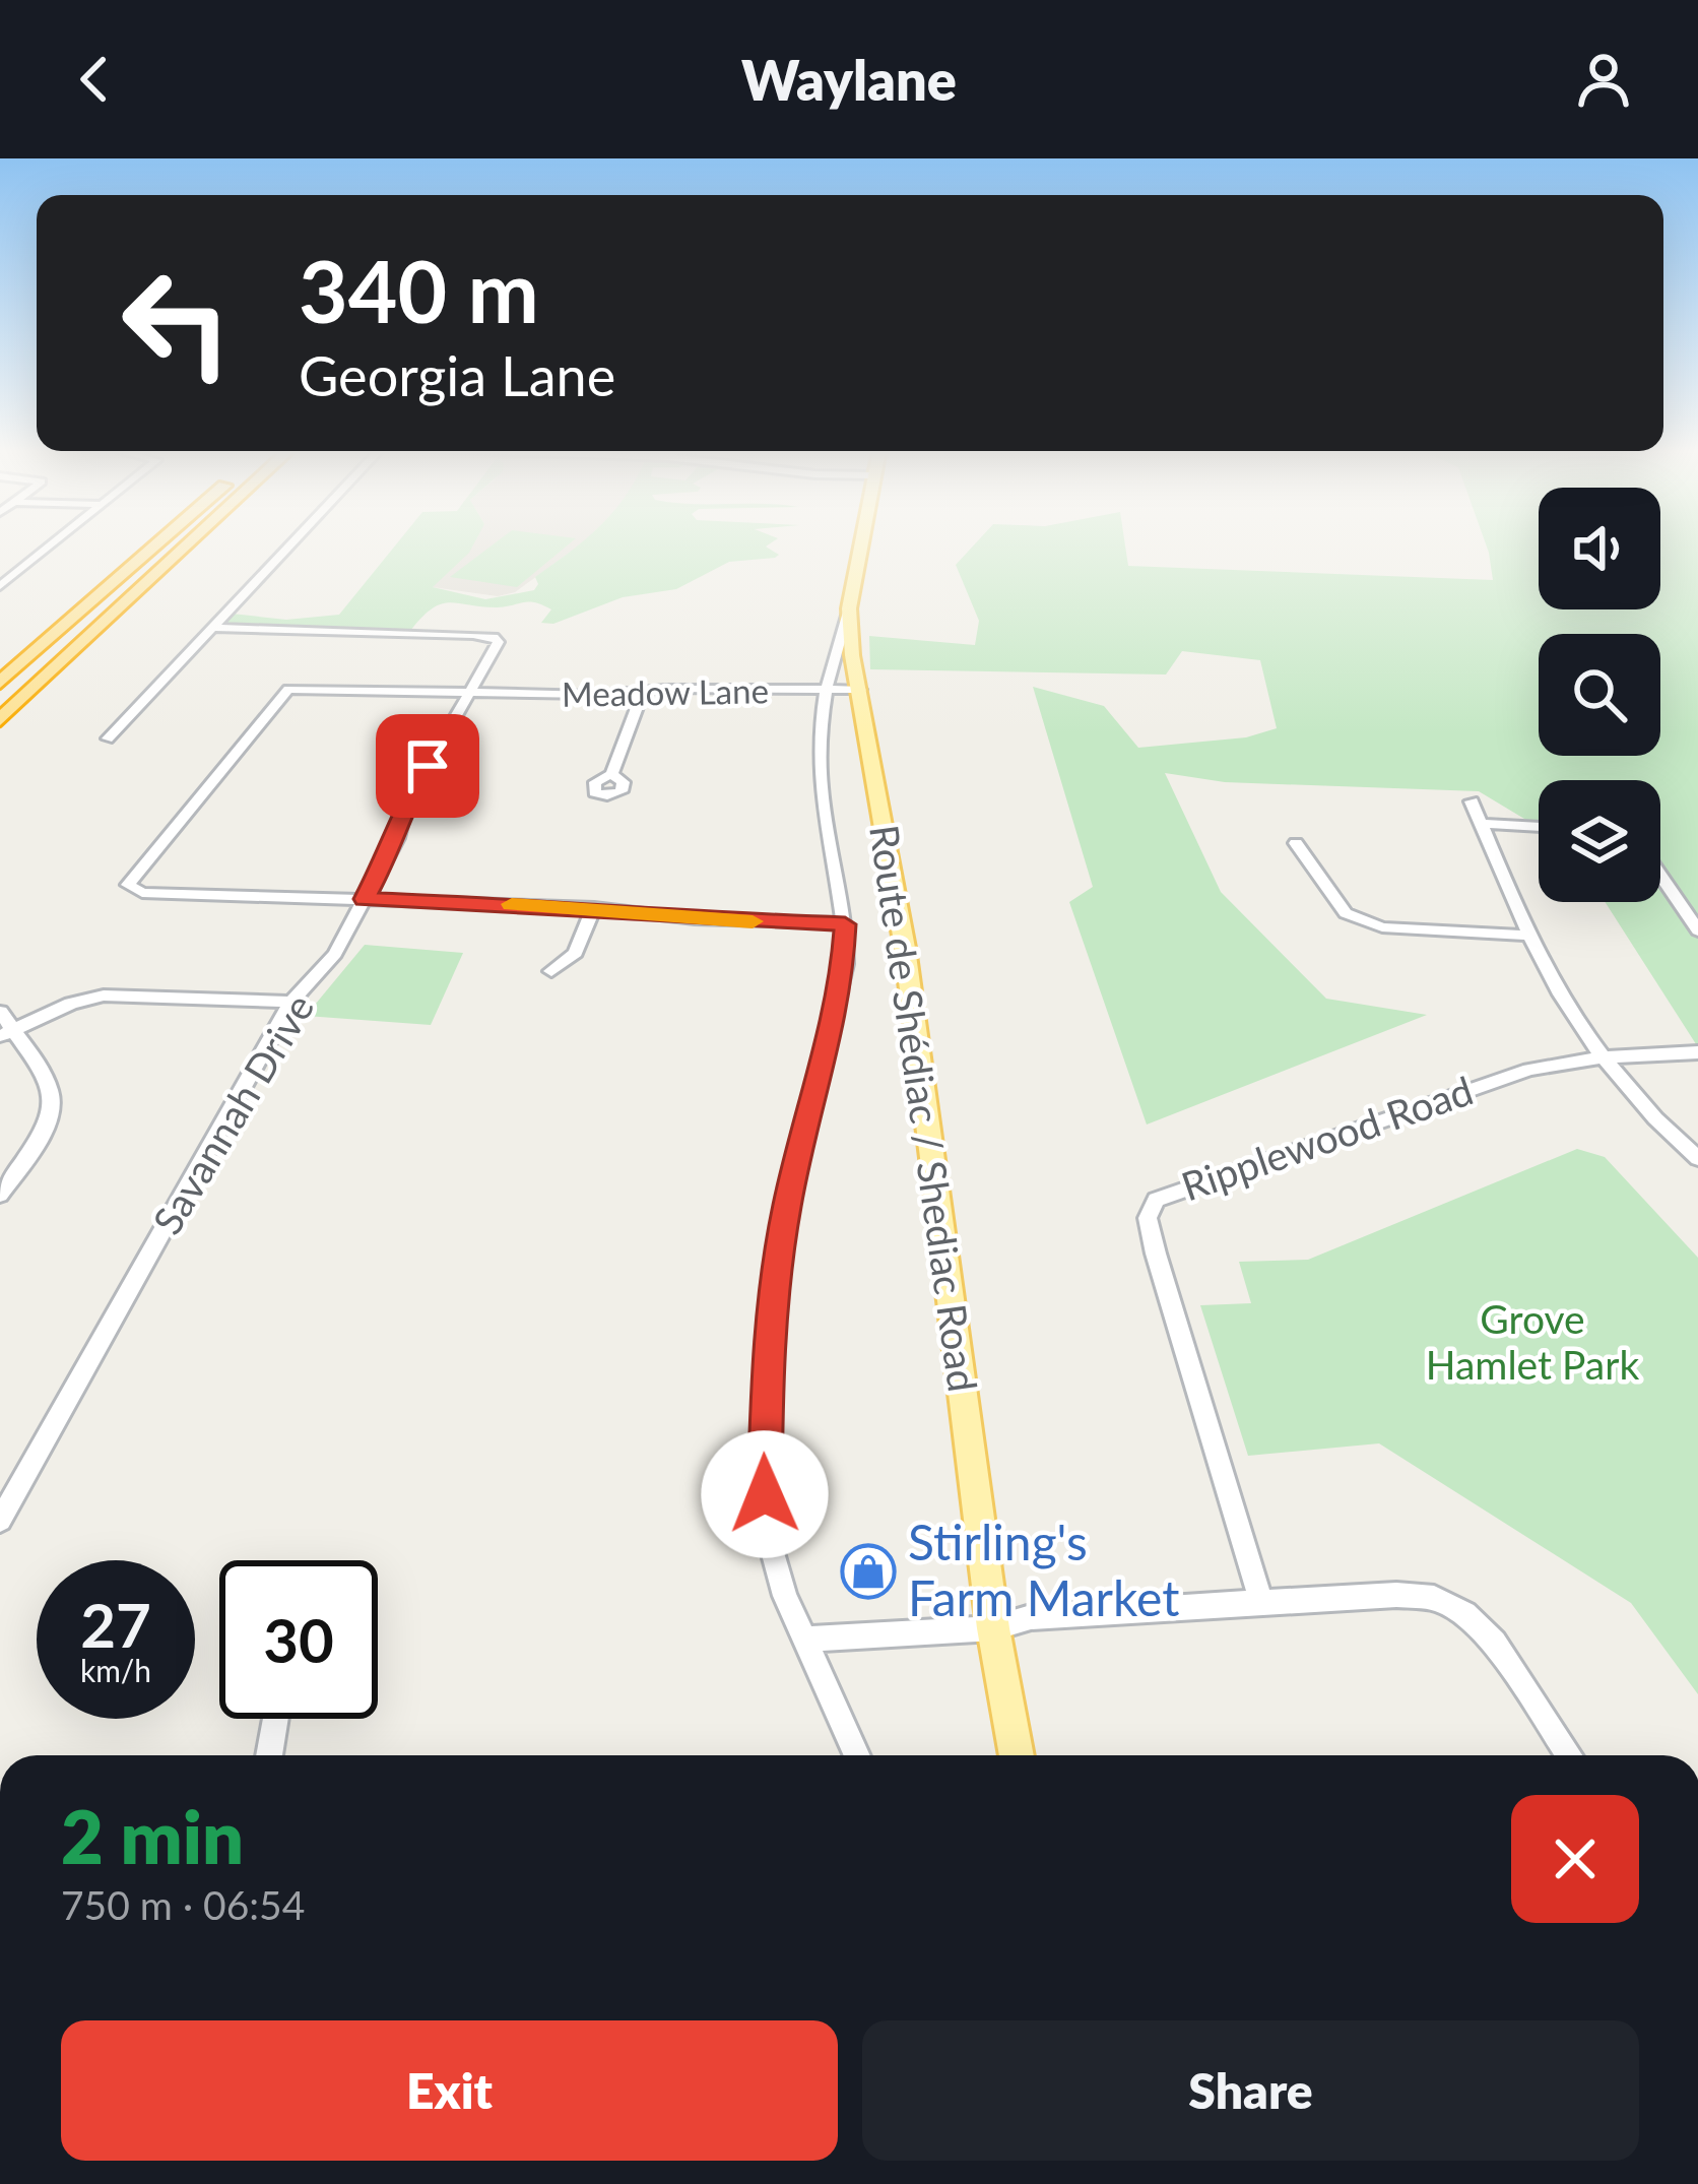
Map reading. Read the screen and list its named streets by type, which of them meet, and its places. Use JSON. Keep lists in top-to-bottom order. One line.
{"streets":{"main road":["Route de Shédiac / Shediac Road"],"street":["Meadow Lane","Savannah Drive","Ripplewood Road"]},"crossings":[["Meadow Lane","Route de Shédiac / Shediac Road"],["Meadow Lane","Savannah Drive"]],"parks":["Grove Hamlet Park"],"places":{"shop":["Stirling's Farm Market"]},"page":{"header":"Waylane","turn":["340 m","Georgia Lane"],"speed":"27 km/h","limit":"30","heading":["2 min","750 m · 06:54"],"buttons":["Exit","Share"]}}
